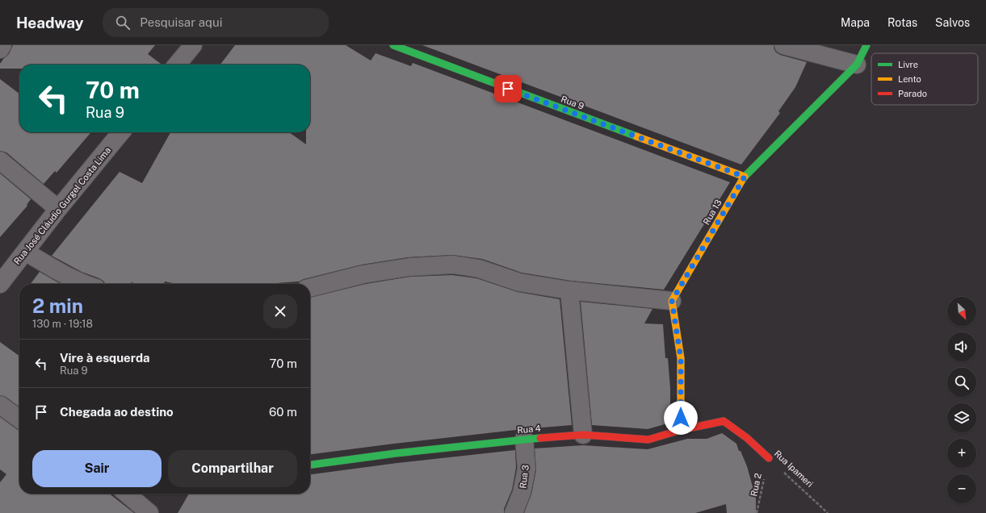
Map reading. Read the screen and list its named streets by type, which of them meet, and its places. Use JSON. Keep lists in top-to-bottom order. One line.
{"streets":{"street":["Rua 9","Rua José Cláudio Gurgel Costa Lima","Rua 13","Rua 4","Rua Ipameri","Rua 3"],"path":["Rua 2"]},"crossings":[["Rua 9","Rua 13"],["Rua 4","Rua Ipameri"],["Rua 4","Rua 3"],["Rua Ipameri","Rua 2"]],"legend":["Livre","Lento","Parado"],"north":"bottom right","page":{"header":"Headway","search":"Pesquisar aqui","nav":["Mapa","Rotas","Salvos"],"turn":["70 m","Rua 9"],"heading":["2 min","130 m · 19:18"],"map_buttons":["+","−"],"list":[{"name":"Vire à esquerda","note":"Rua 9","value":"70 m"},{"name":"Chegada ao destino","value":"60 m"}],"buttons":["Sair","Compartilhar"]}}
